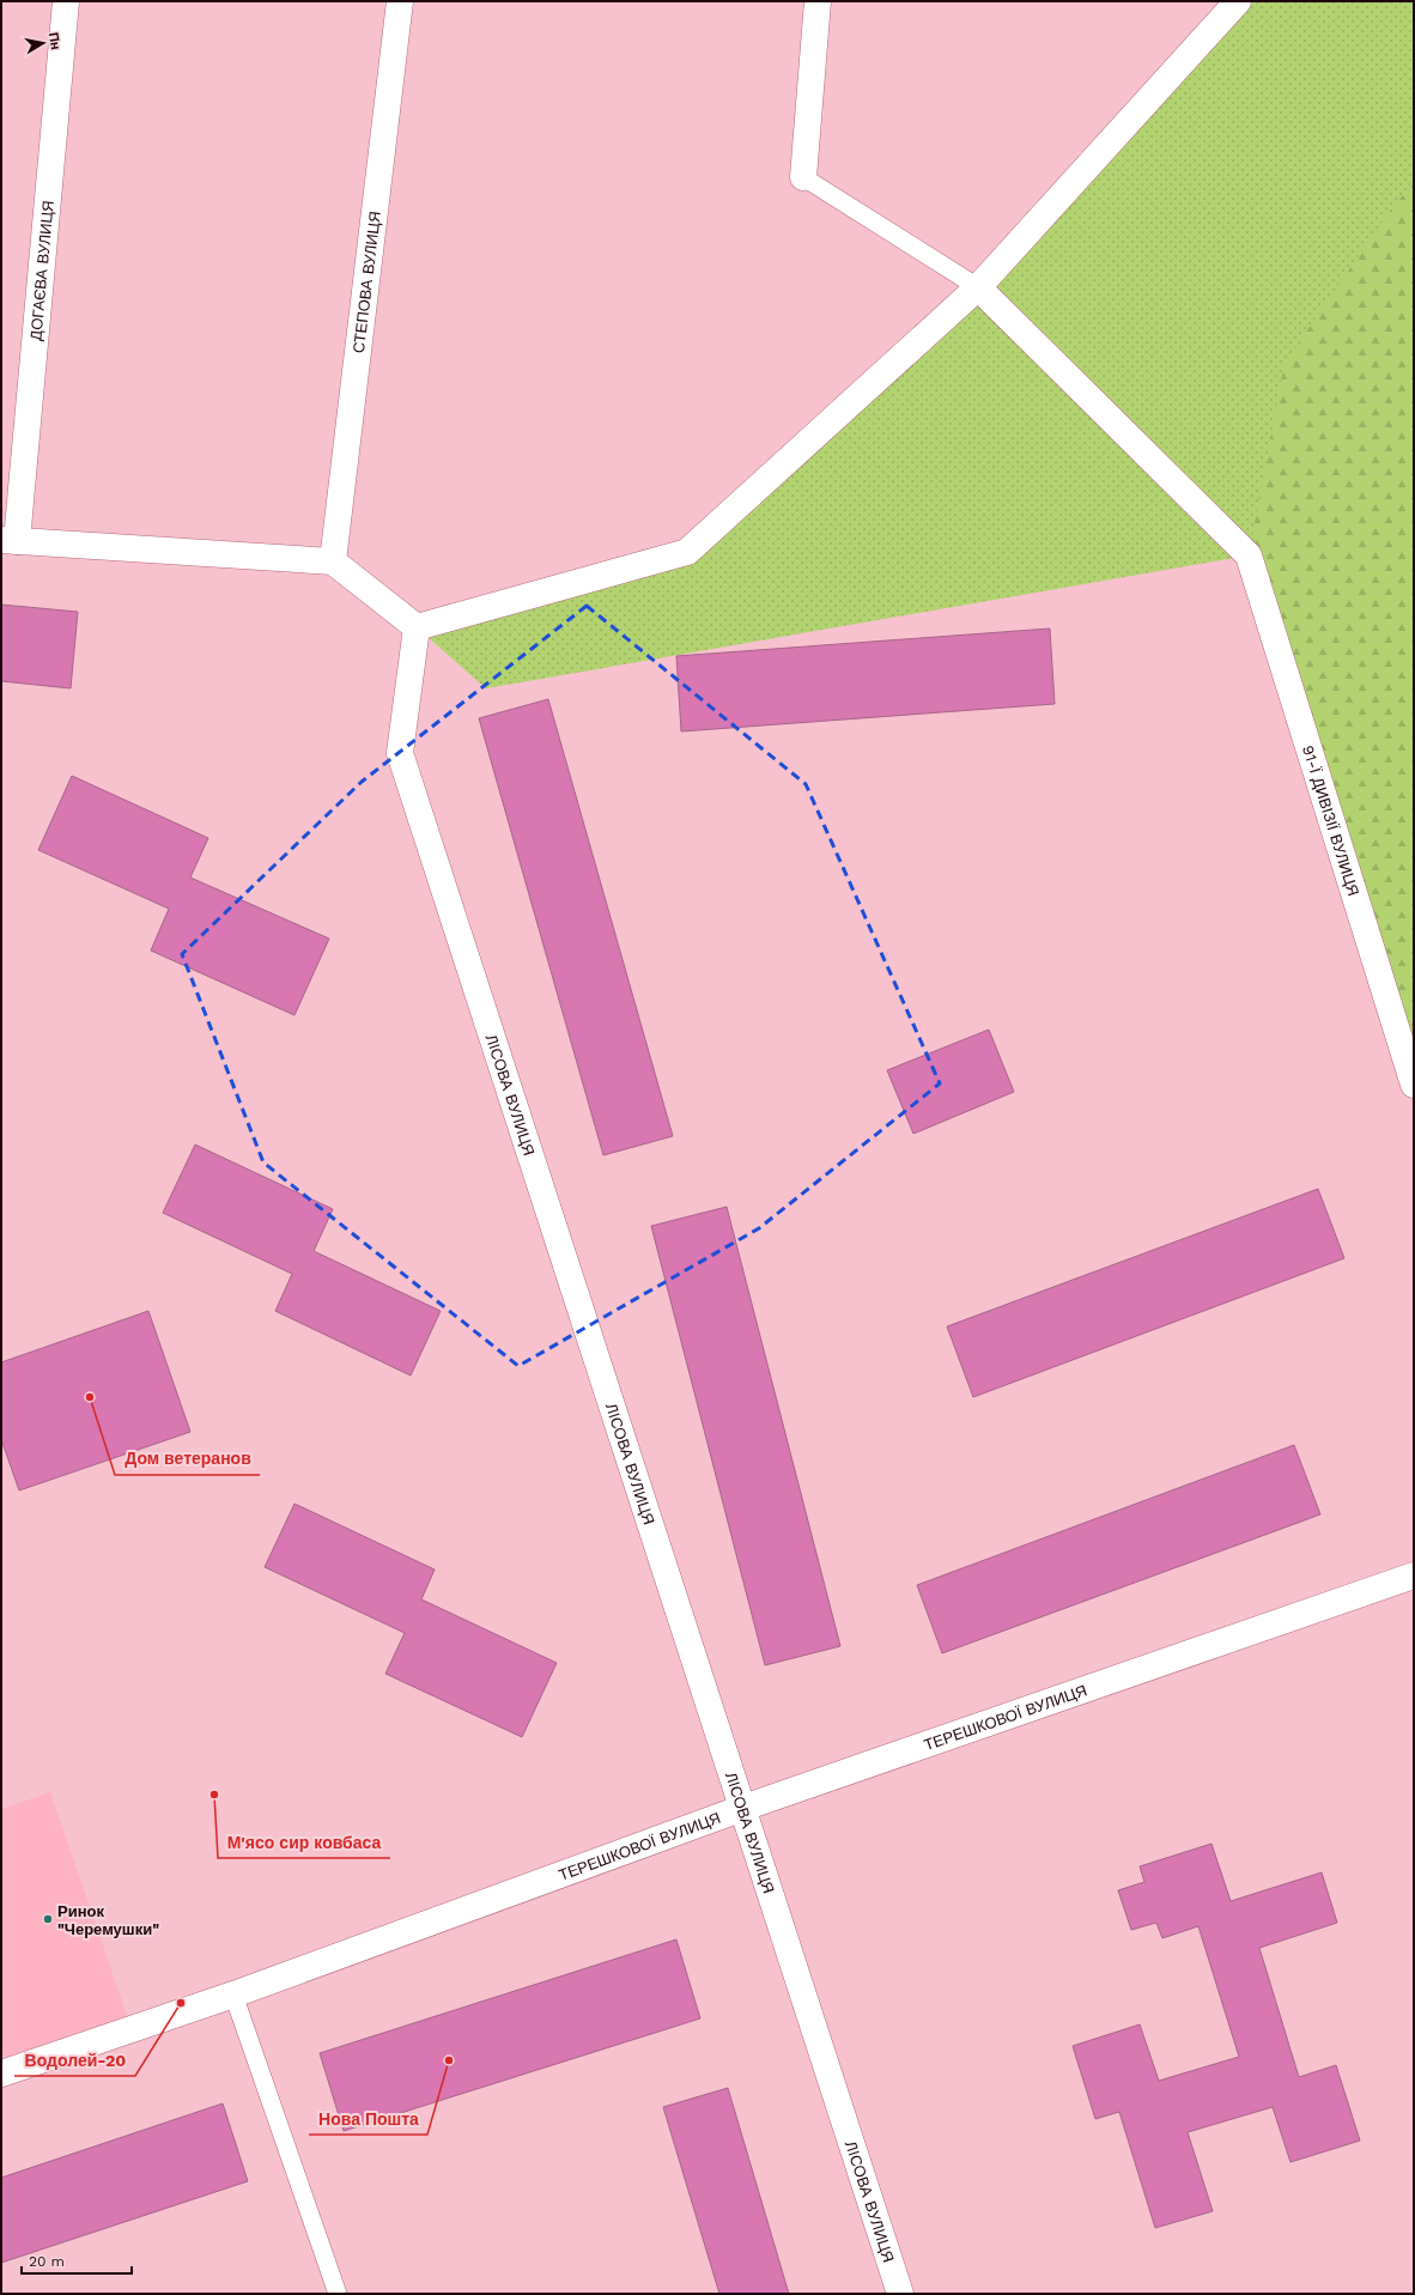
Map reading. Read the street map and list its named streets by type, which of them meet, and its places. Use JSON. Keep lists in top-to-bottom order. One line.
{"streets":{"street":["ДОГАЄВА ВУЛИЦЯ","СТЕПОВА ВУЛИЦЯ","91-Ї ДИВІЗІЇ ВУЛИЦЯ","ЛІСОВА ВУЛИЦЯ","ТЕРЕШКОВОЇ ВУЛИЦЯ"]},"crossings":[["ЛІСОВА ВУЛИЦЯ","ТЕРЕШКОВОЇ ВУЛИЦЯ"]],"places":["Дом ветеранов","М'ясо сир ковбаса","Ринок \"Черемушки\"","Водолей-20","Нова Пошта"],"scale_bar":"20 m","north":"right"}
